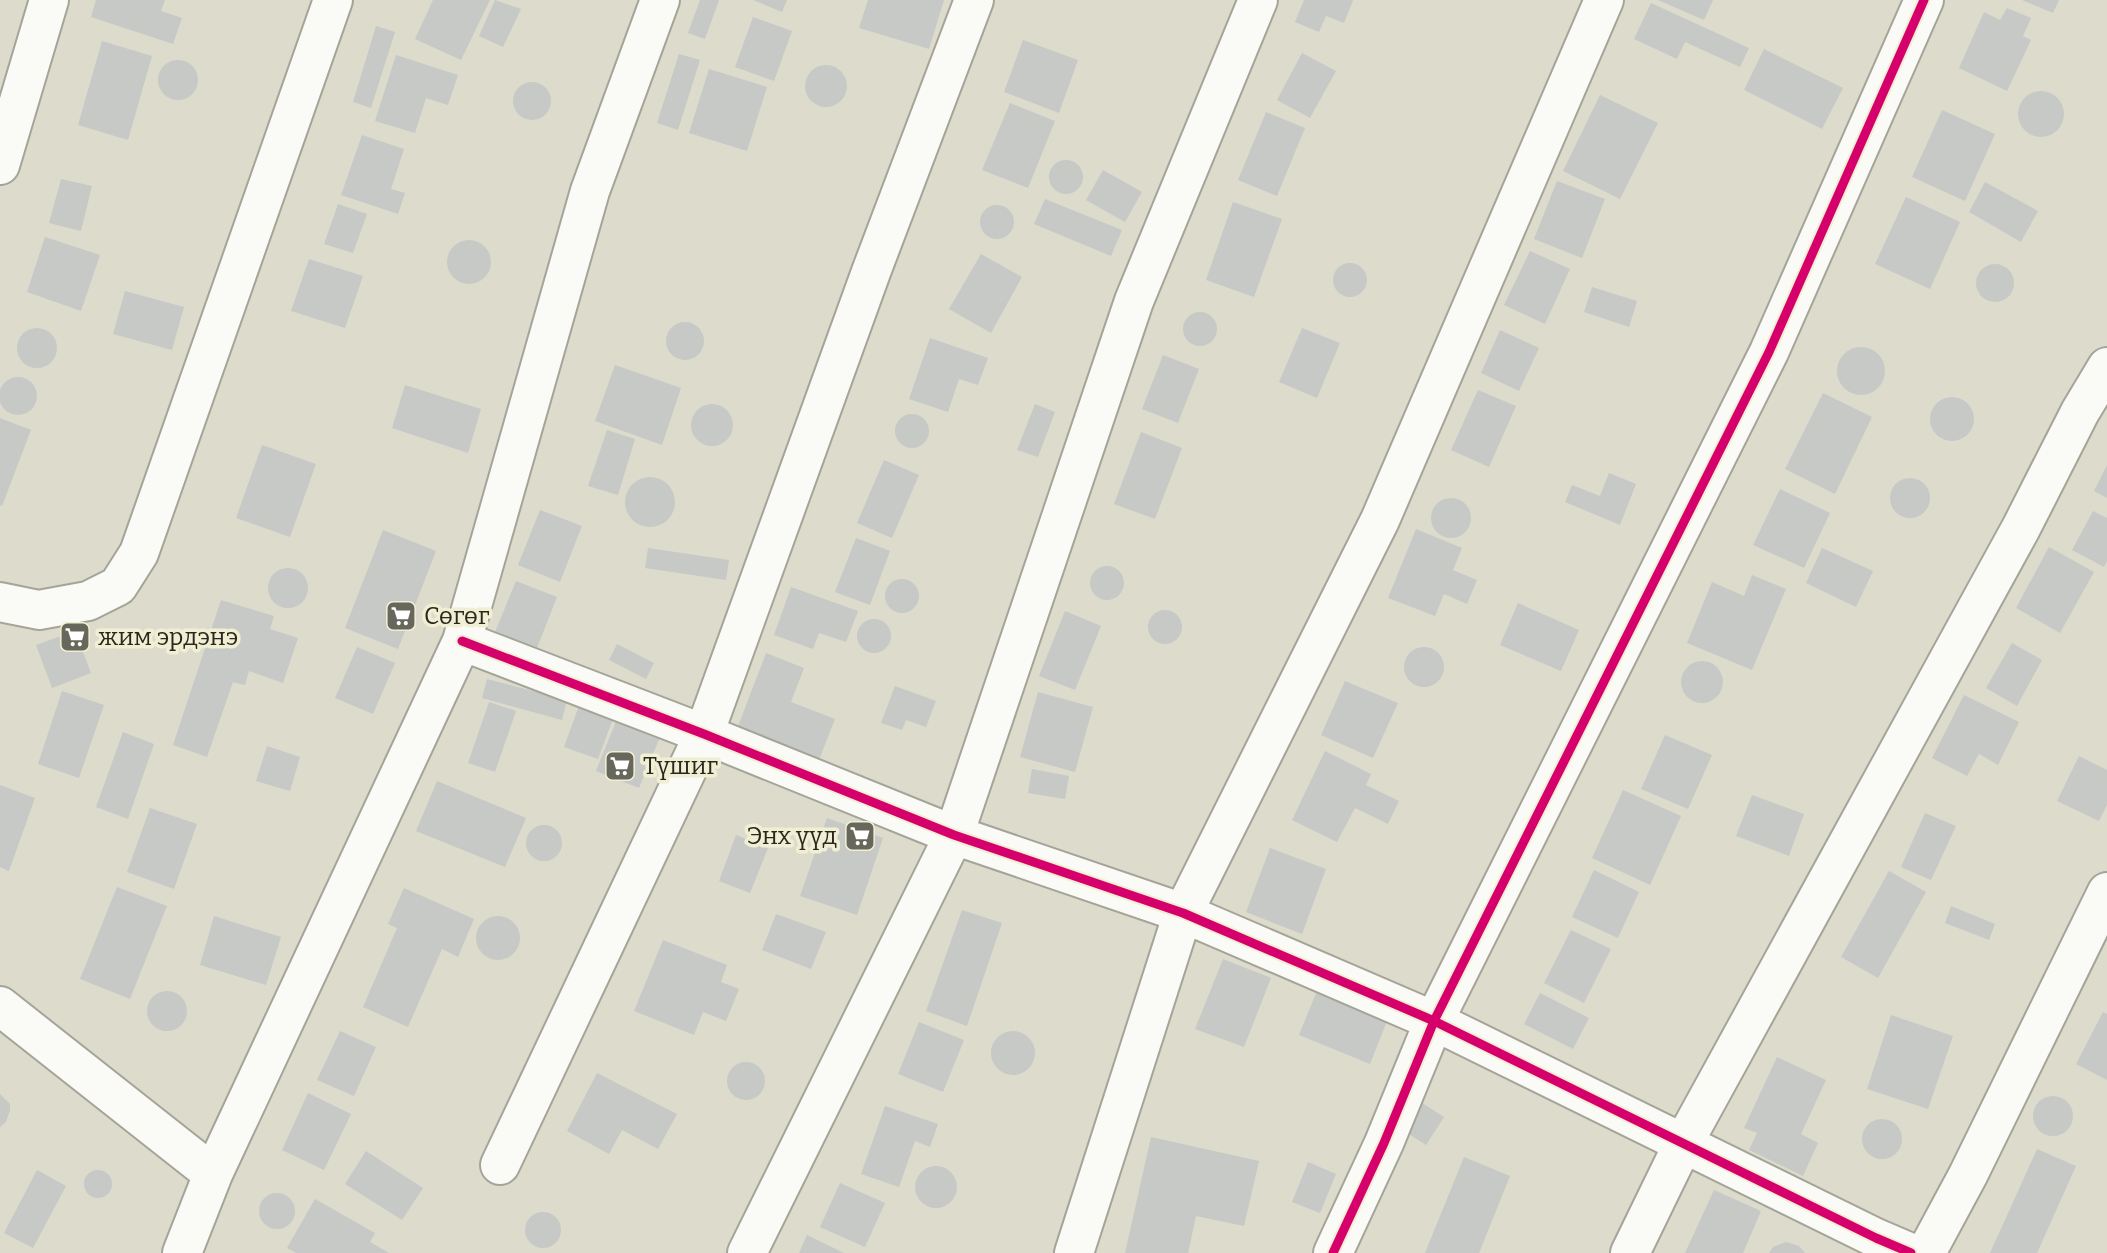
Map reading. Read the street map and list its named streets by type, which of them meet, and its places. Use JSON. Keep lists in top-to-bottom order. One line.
{"places":{"supermarket":["Сөгөг","жим эрдэнэ","Түшиг","Энх үүд"]}}
